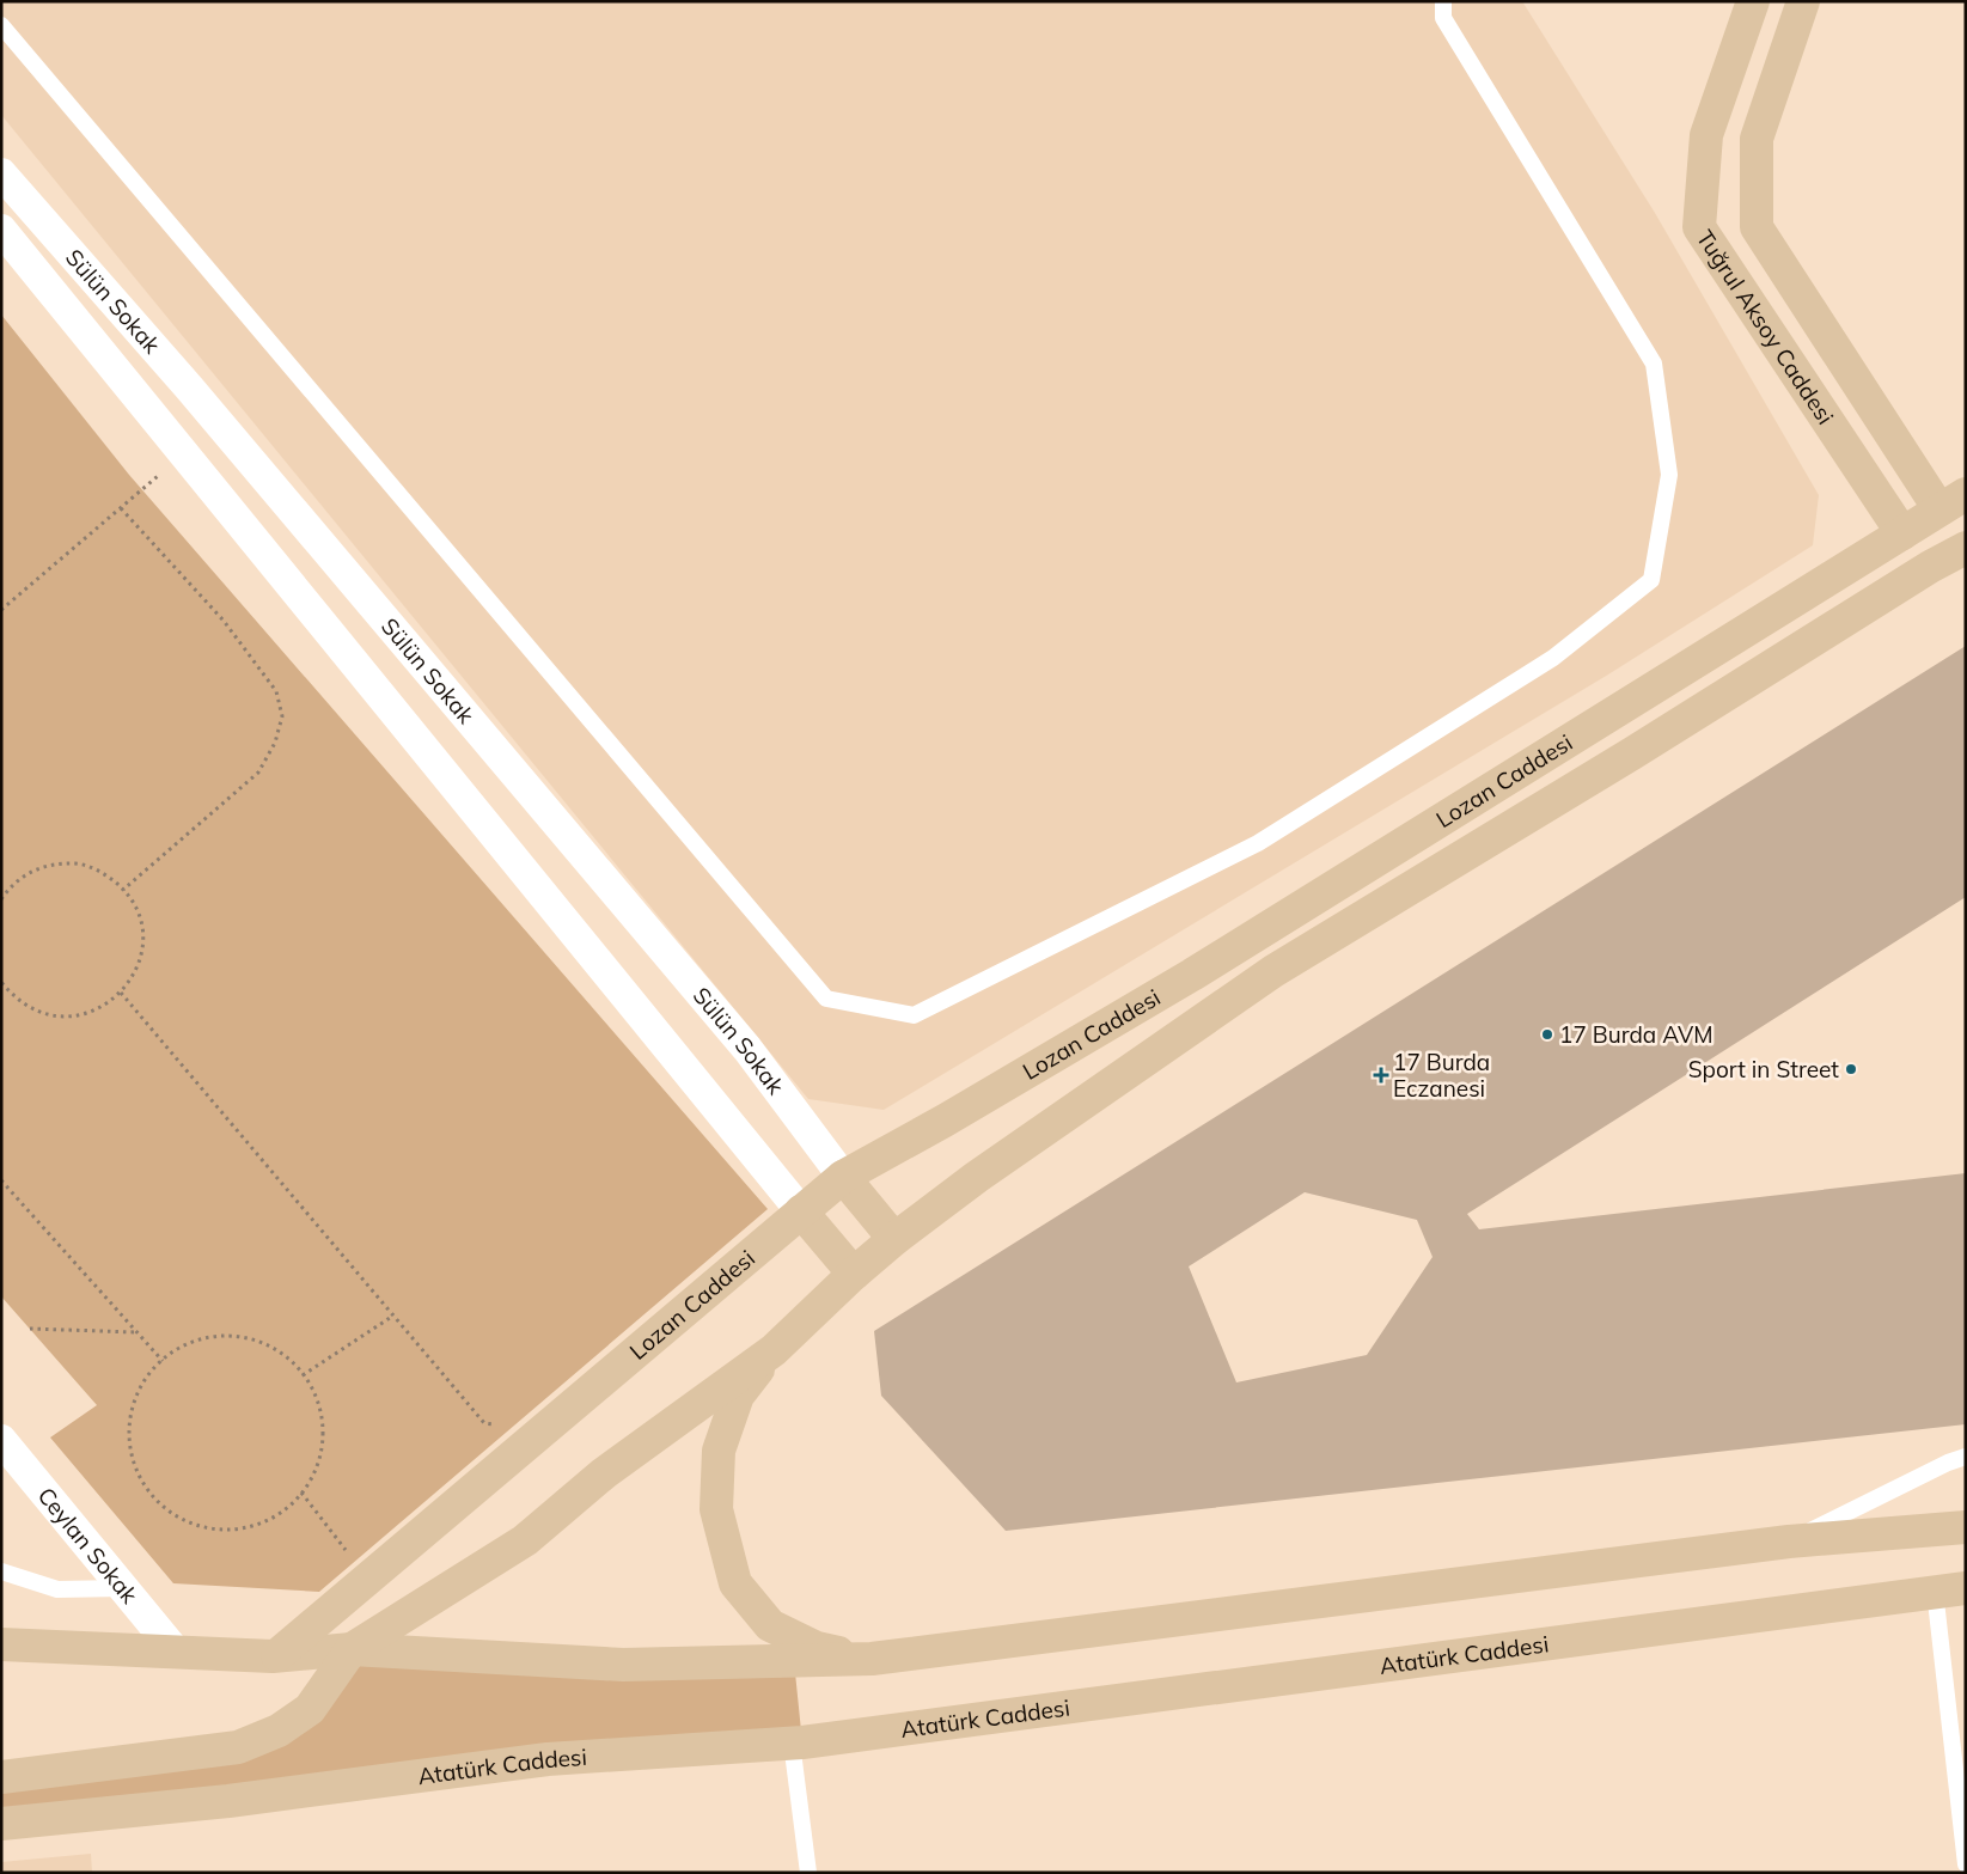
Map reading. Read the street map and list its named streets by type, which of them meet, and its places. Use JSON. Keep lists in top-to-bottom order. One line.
{"streets":{"street":["Sülün Sokak","Tuğrul Aksoy Caddesi","Lozan Caddesi","Ceylan Sokak","Atatürk Caddesi"]},"crossings":[["Sülün Sokak","Lozan Caddesi"],["Tuğrul Aksoy Caddesi","Lozan Caddesi"]],"places":{"other":["17 Burda AVM","Sport in Street"],"health":["17 Burda Eczanesi"]}}
